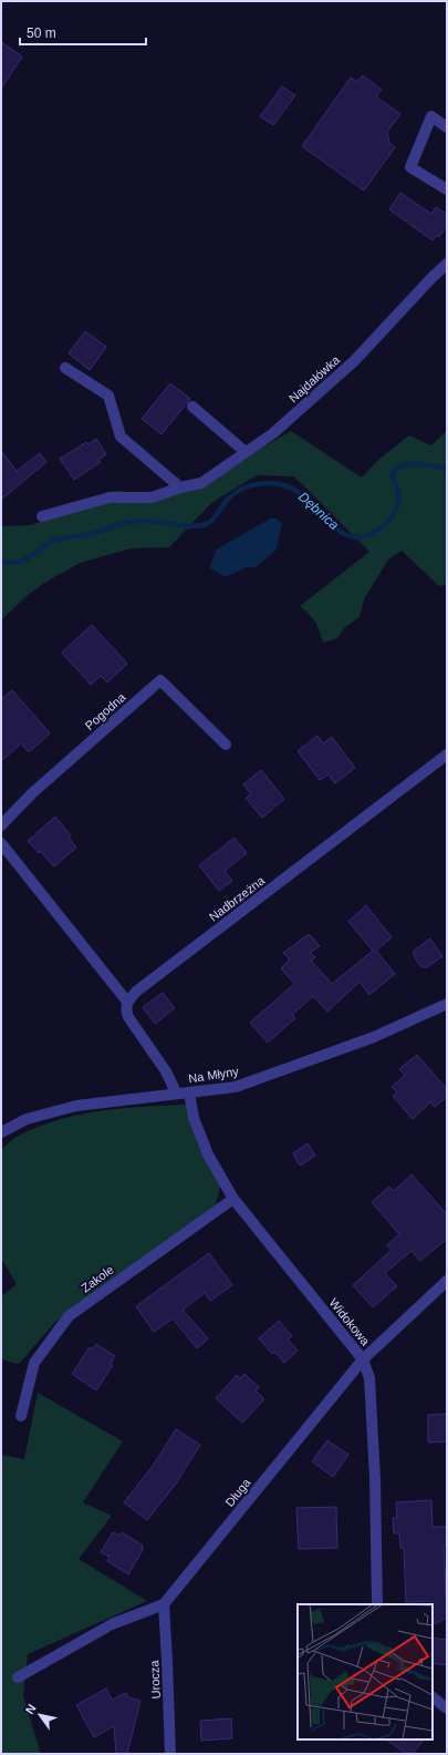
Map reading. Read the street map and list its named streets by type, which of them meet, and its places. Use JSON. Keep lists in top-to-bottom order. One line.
{"streets":{"street":["Najdałówka","Pogodna","Nadbrzeżna","Na Młyny","Zakole","Widokowa","Długa","Urocza"]},"crossings":[["Na Młyny","Widokowa"],["Zakole","Widokowa"],["Widokowa","Długa"],["Długa","Urocza"]],"water":["Dębnica"],"scale_bar":"50 m","north":"top left"}
